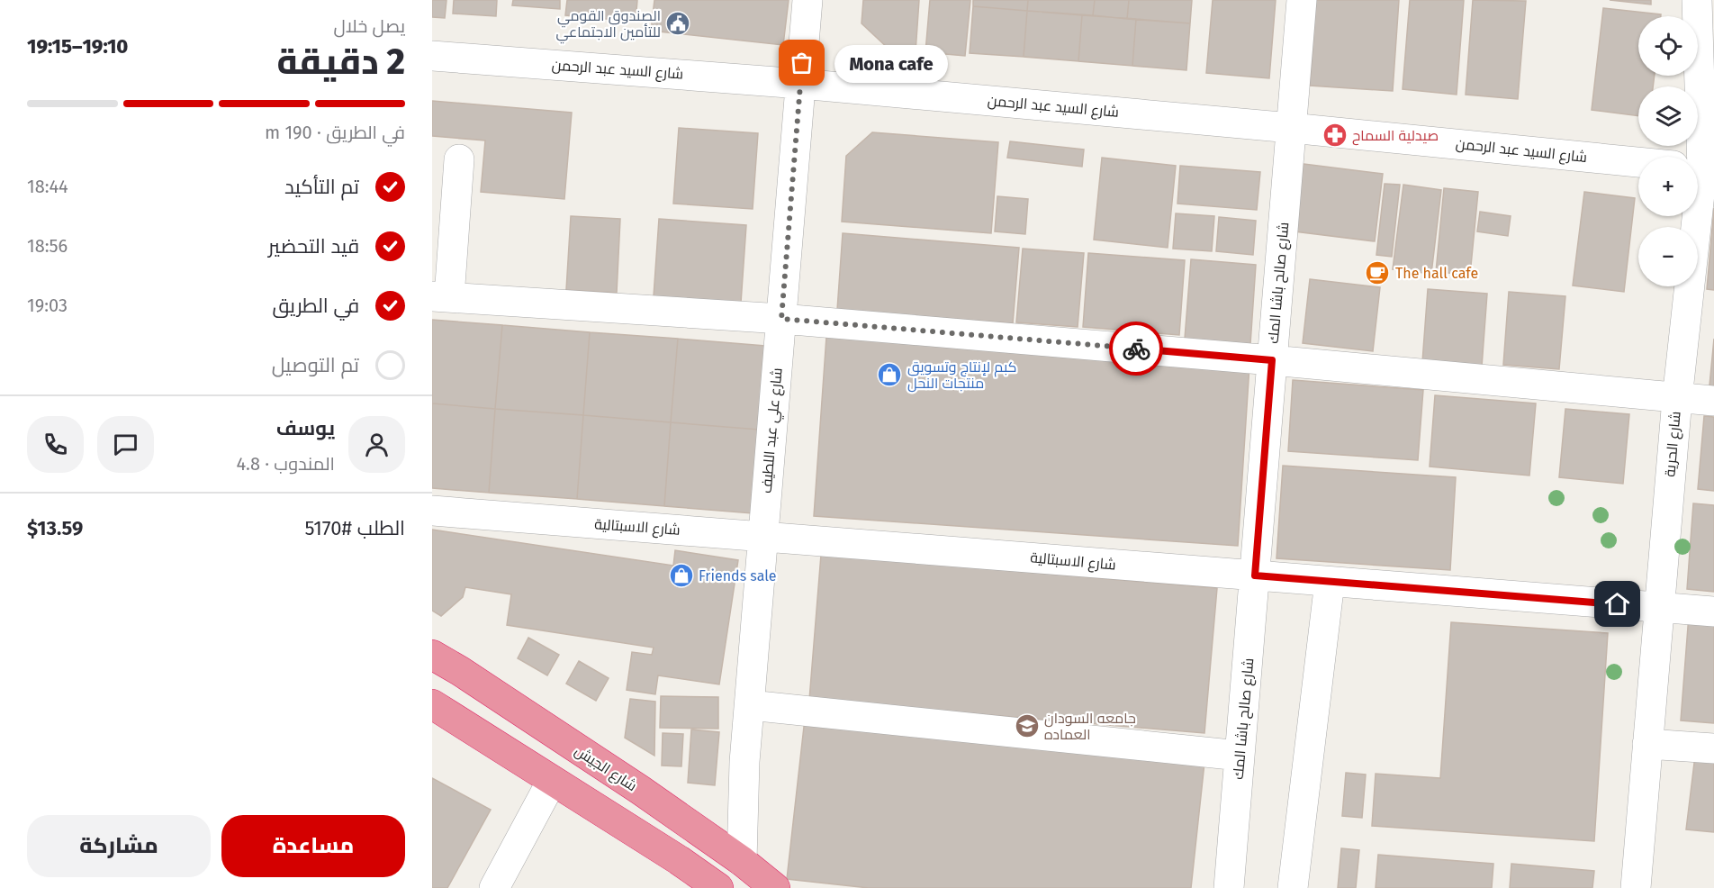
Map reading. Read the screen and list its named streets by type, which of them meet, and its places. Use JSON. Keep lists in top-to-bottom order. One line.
{"streets":{"highway":["شارع الجيش"],"street":["شارع السيد عبد الرحمن","شارع صالح باشا المك","شارع علي عبد اللطيف","شارع الحرية","شارع الاسبتالية"]},"crossings":[["شارع السيد عبد الرحمن","شارع صالح باشا المك"],["شارع السيد عبد الرحمن","شارع علي عبد اللطيف"],["شارع صالح باشا المك","شارع الاسبتالية"],["شارع علي عبد اللطيف","شارع الاسبتالية"],["شارع علي عبد اللطيف","شارع الجيش"],["شارع الحرية","شارع الاسبتالية"]],"places":{"public building":["الصندوق القومي للتأمين الاجتماعي"],"other":["Mona cafe"],"pharmacy":["صيدلية السماح"],"cafe":["The hall cafe"],"shop":["كبم لإنتاج وتسويق منتجات النحل","Friends sale"],"school or university":["جامعه السودان العماده"]},"page":{"heading":["2 دقيقة","يصل خلال","19:10–19:15"],"panel":["يوسف","المندوب · 4.8","الطلب #5170","$13.59"],"map_buttons":["+","−"],"bubble":"Mona cafe","bar":"في الطريق · 190 m","list":[["تم التأكيد","18:44"],["قيد التحضير","18:56"],["في الطريق","19:03"],"تم التوصيل"],"buttons":["مساعدة","مشاركة"]}}
